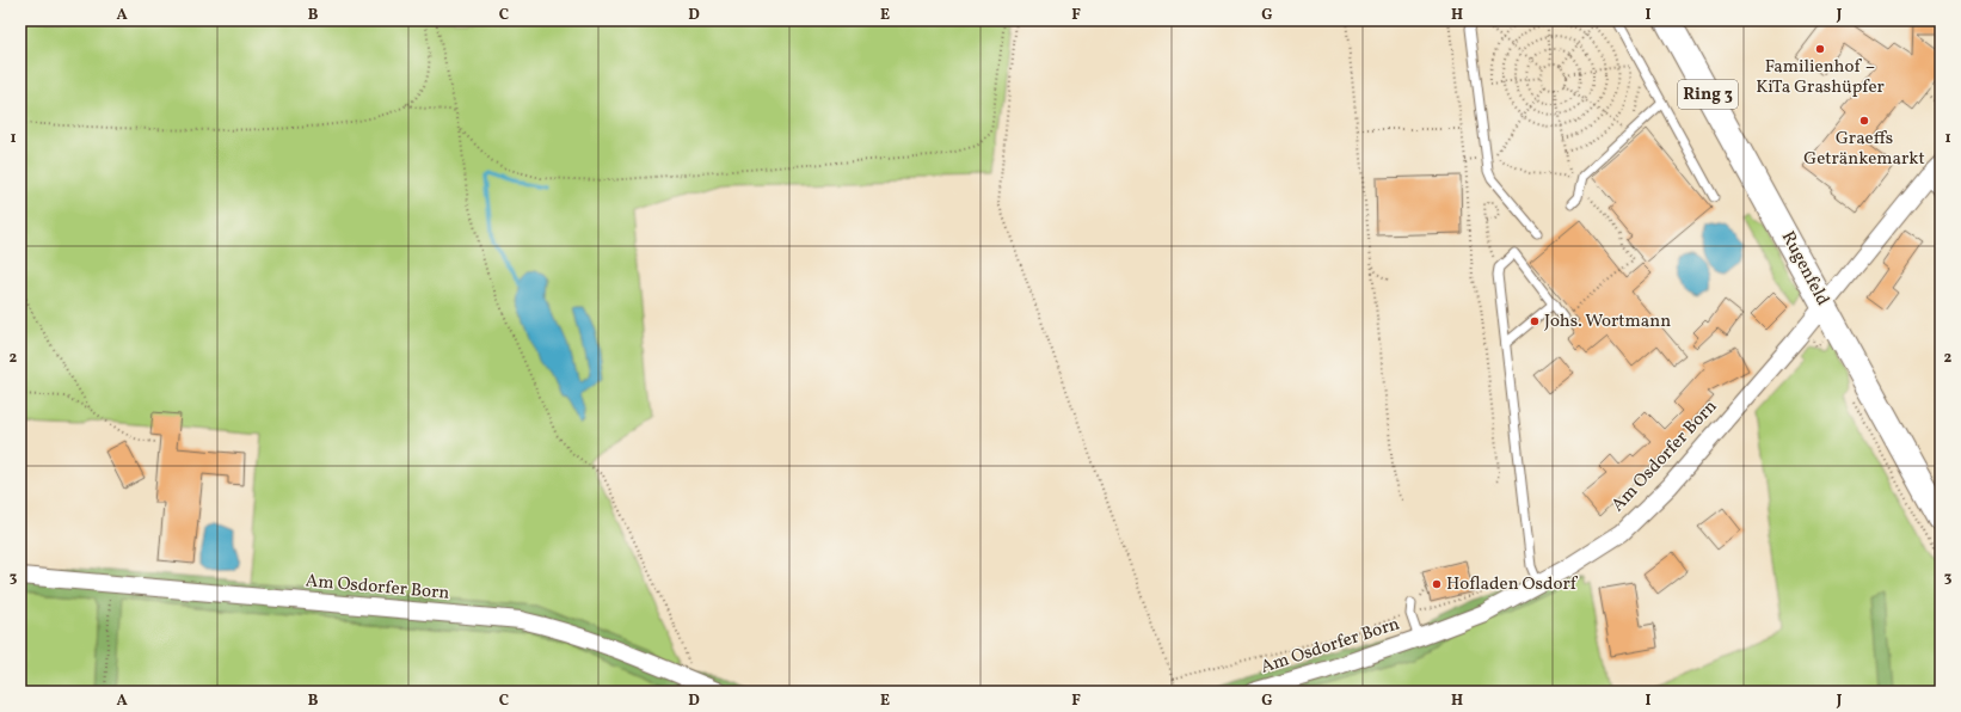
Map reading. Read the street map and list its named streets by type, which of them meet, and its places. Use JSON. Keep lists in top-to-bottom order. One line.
{"streets":{"main road":["Ring 3","Rugenfeld"],"street":["Am Osdorfer Born"]},"crossings":[["Rugenfeld","Am Osdorfer Born"]],"places":["Familienhof – KiTa Grashüpfer","Graeffs Getränkemarkt","Johs. Wortmann","Hofladen Osdorf"],"grid":{"columns":["A","B","C","D","E","F","G","H","I","J"],"rows":["1","2","3"]}}
